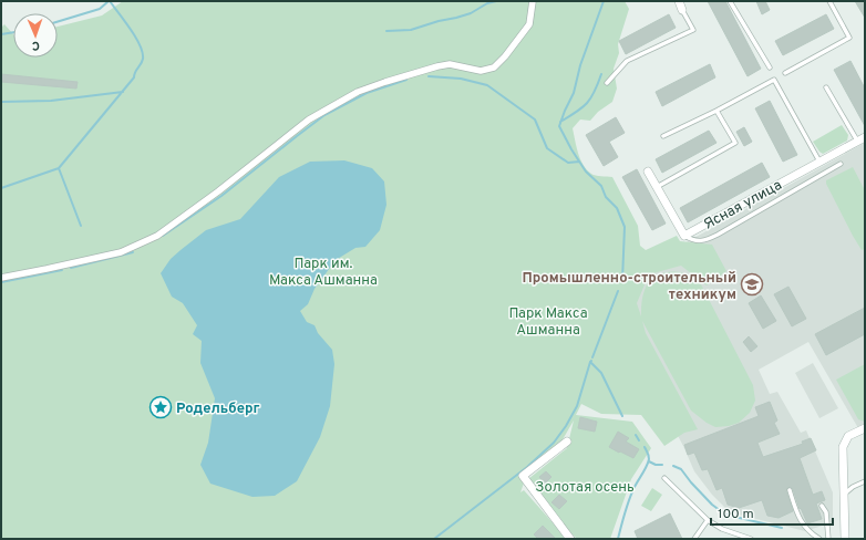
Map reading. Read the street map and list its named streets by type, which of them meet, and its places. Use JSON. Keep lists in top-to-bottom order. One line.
{"streets":{"street":["Ясная улица"]},"parks":["Парк им. Макса Ашманна","Парк Макса Ашманна","Золотая осень"],"places":{"school or university":["Промышленно-строительный техникум"],"place":["Родельберг"]},"scale_bar":"100 m","north":"bottom"}
